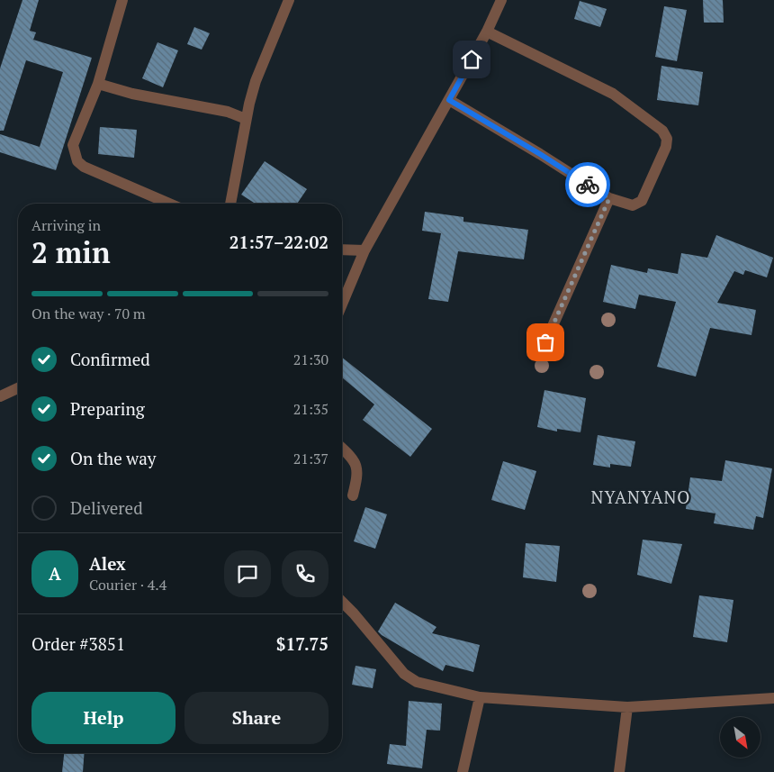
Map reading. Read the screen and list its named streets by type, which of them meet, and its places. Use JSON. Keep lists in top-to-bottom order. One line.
{"districts":["NYANYANO"],"north":"bottom right","page":{"heading":["2 min","Arriving in","21:57–22:02"],"panel":["Alex","Courier · 4.4","Order #3851","$17.75"],"bar":"On the way · 70 m","list":[["Confirmed","21:30"],["Preparing","21:35"],["On the way","21:37"],"Delivered"],"round":"A","buttons":["Help","Share"]}}
